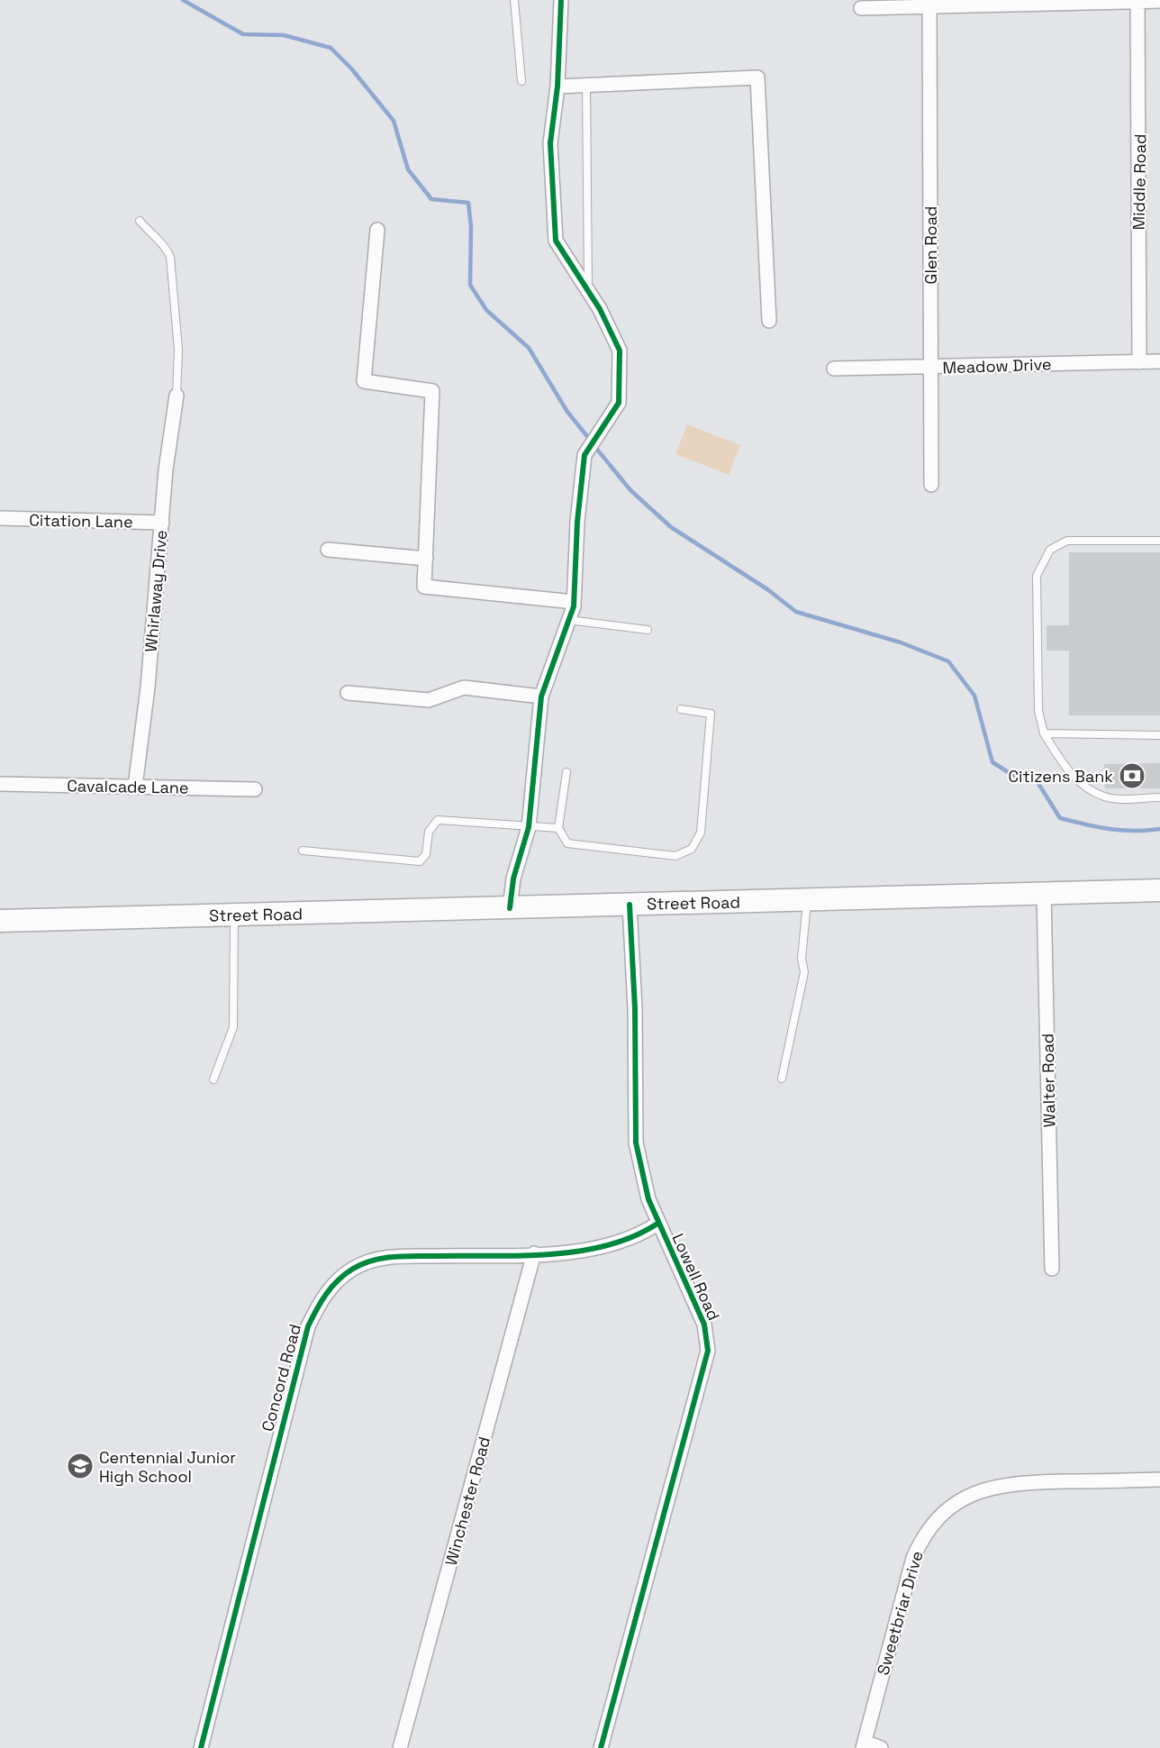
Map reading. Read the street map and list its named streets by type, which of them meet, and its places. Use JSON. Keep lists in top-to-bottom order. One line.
{"streets":{"main road":["Street Road"],"street":["Middle Road","Glen Road","Meadow Drive","Citation Lane","Whirlaway Drive","Cavalcade Lane","Walter Road","Lowell Road","Concord Road","Winchester Road","Sweetbriar Drive"]},"crossings":[["Middle Road","Meadow Drive"],["Glen Road","Meadow Drive"],["Citation Lane","Whirlaway Drive"],["Whirlaway Drive","Cavalcade Lane"],["Street Road","Walter Road"],["Street Road","Lowell Road"],["Lowell Road","Concord Road"],["Concord Road","Winchester Road"]],"places":{"bank":["Citizens Bank"],"school or university":["Centennial Junior High School"]}}
